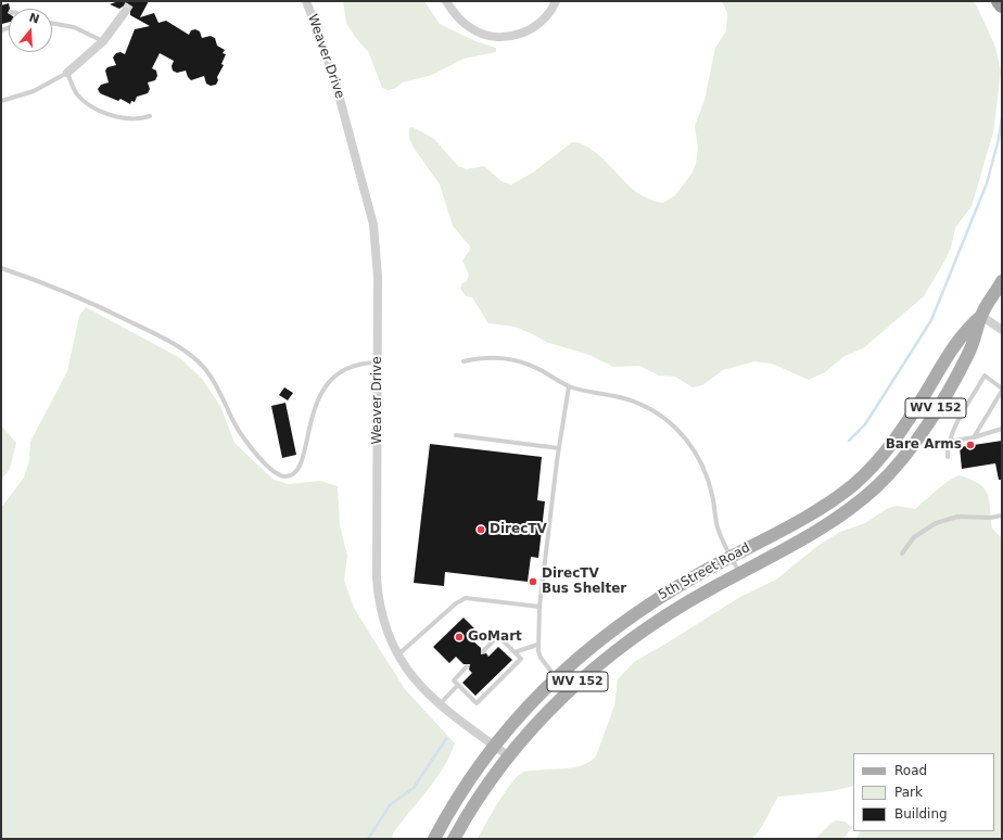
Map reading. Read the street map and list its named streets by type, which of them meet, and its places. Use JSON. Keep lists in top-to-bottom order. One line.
{"streets":{"main road":["WV 152","5th Street Road"],"street":["Weaver Drive"]},"crossings":[["Weaver Drive","5th Street Road"]],"places":["Bare Arms","DirecTV","DirecTV Bus Shelter","GoMart"],"legend":["Road","Park","Building"],"north":"top"}
